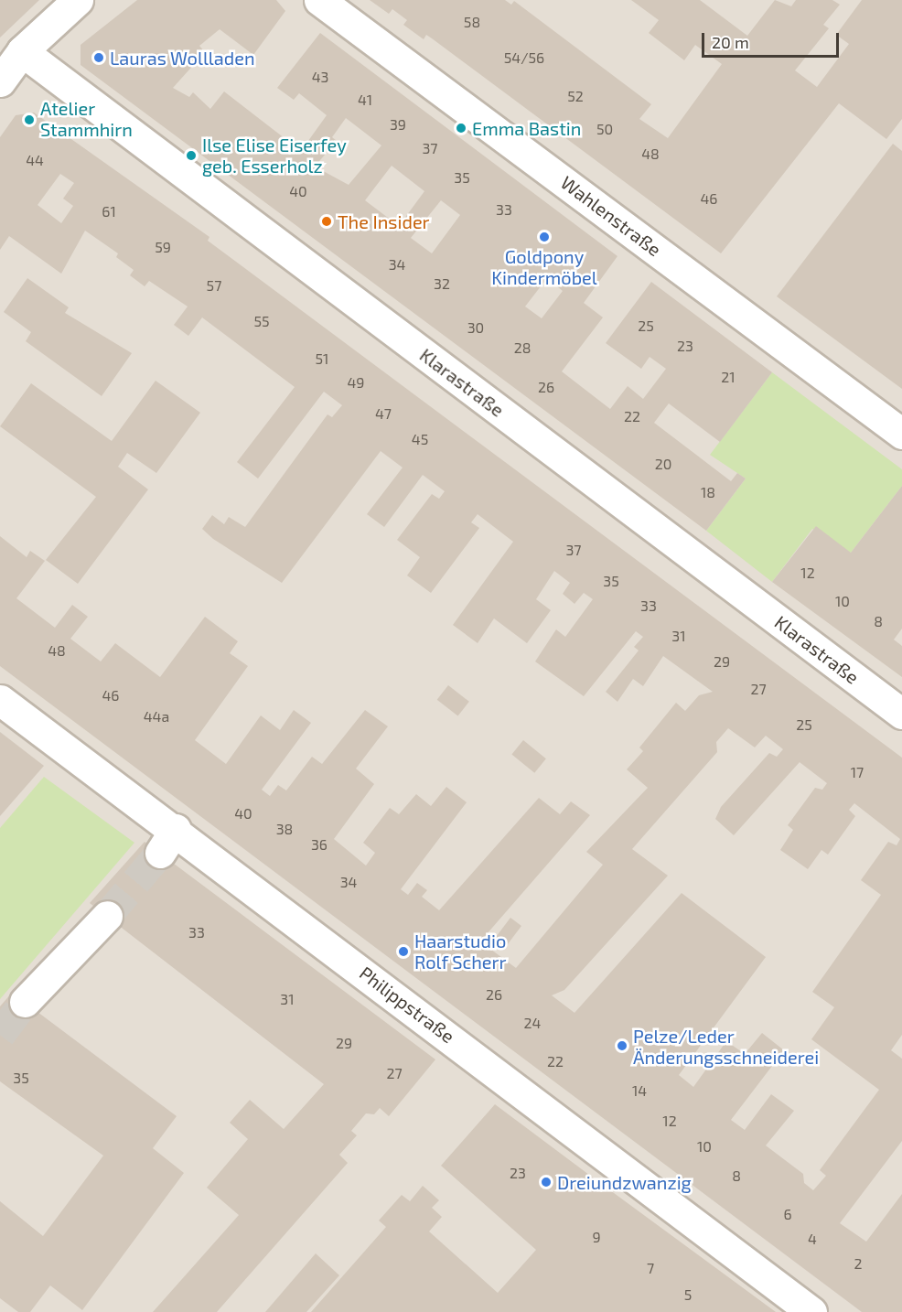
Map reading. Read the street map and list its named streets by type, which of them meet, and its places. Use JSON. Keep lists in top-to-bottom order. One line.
{"streets":{"street":["Wahlenstraße","Klarastraße","Philippstraße"]},"places":["Lauras Wollladen","Atelier Stammhirn","Emma Bastin","Ilse Elise Eiserfey geb. Esserholz","The Insider","Goldpony Kindermöbel","Haarstudio Rolf Scherr","Pelze/Leder Änderungsschneiderei","Dreiundzwanzig"],"house_numbers":["58","54/56","43","52","41","39","50","37","48","44","35","40","46","33","61","59","34","32","57","55","25","30","23","28","51","21","49","26","47","22","45","20","18","37","12","35","10","33","8","31","48","29","27","46","44a","25","17","40","38","36","34","33","26","31","24","29","22","27","35","14","12","10","23","8","6","9","4","2","7","5"],"scale_bar":"20 m"}
